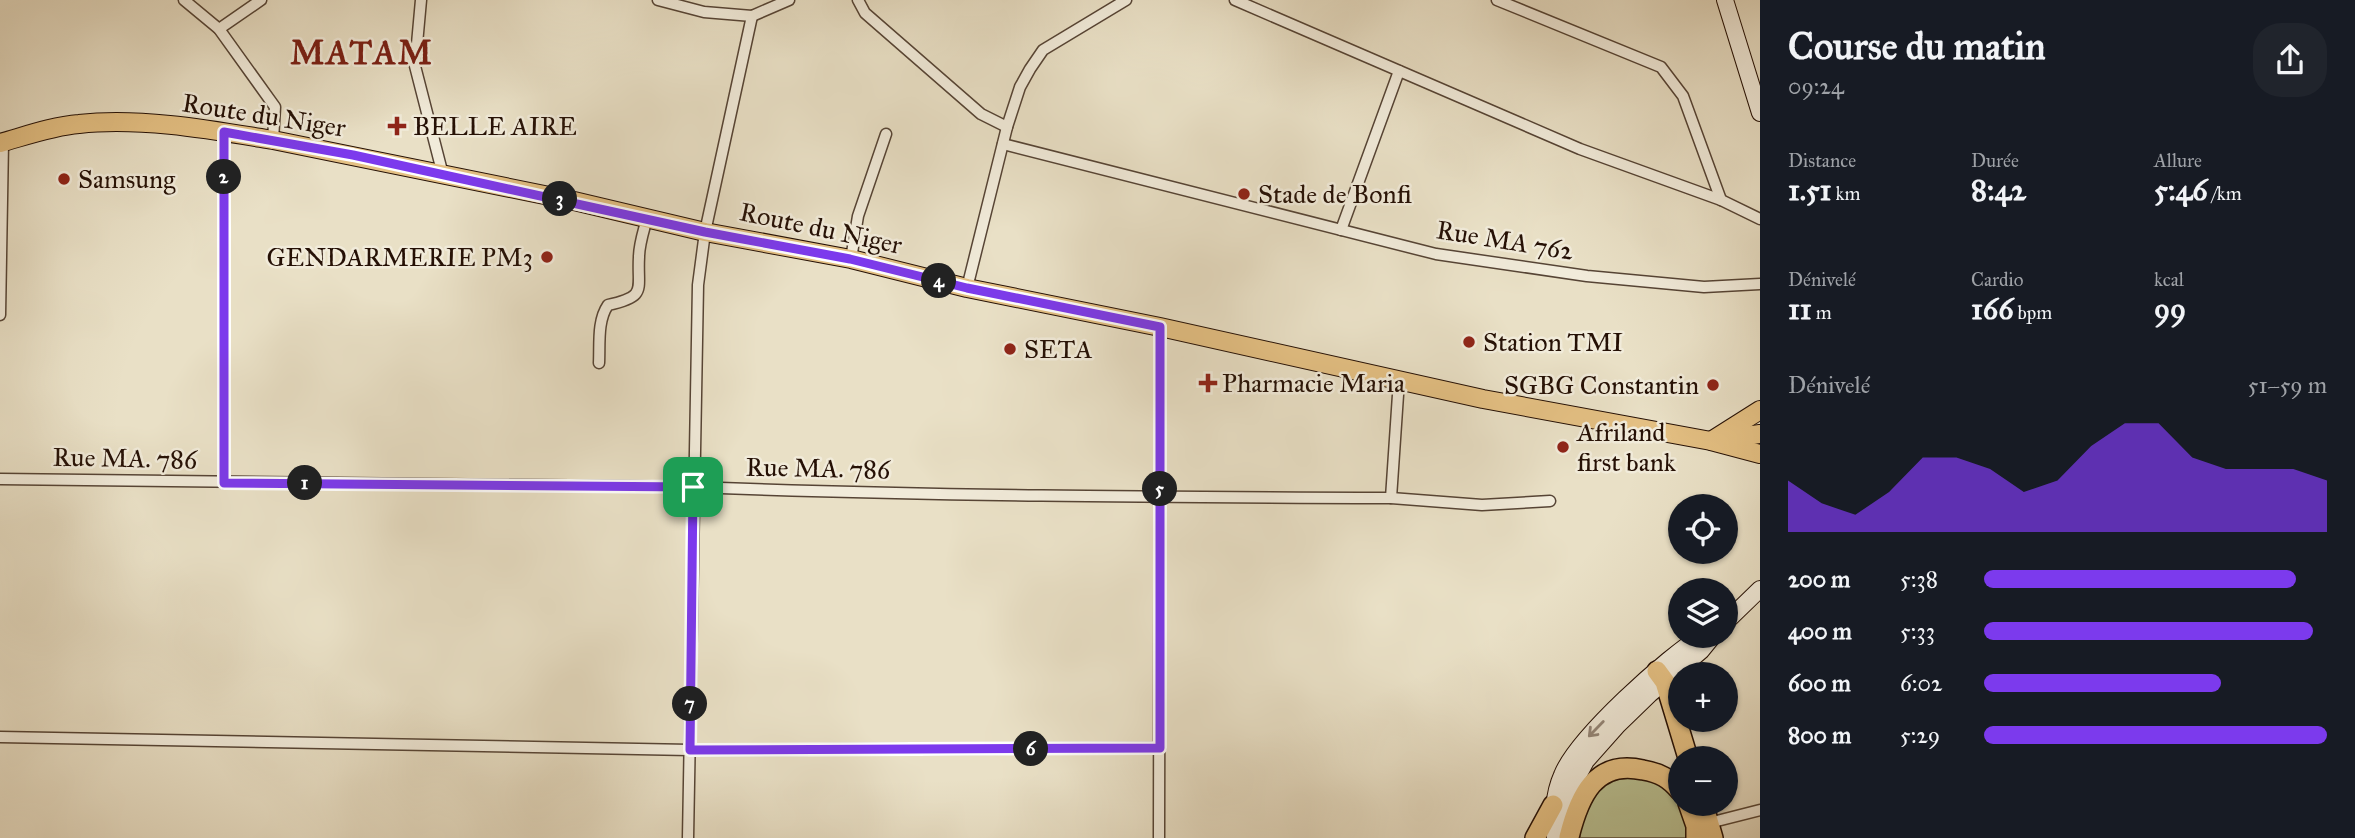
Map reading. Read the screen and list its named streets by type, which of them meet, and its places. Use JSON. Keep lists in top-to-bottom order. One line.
{"streets":{"main road":["Route du Niger"],"street":["Rue MA 762","Rue MA. 786"]},"districts":["MATAM"],"places":{"health":["BELLE AIRE","Pharmacie Maria"],"other":["Samsung","Stade de Bonfi","GENDARMERIE PM3","Station TMI","SETA","SGBG Constantin","Afriland first bank"]},"page":{"heading":["Course du matin","09:24"],"stats":[["Distance","1.51 km"],["Durée","8:42"],["Allure","5:46 /km"],["Dénivelé","11 m"],["Cardio","166 bpm"],["kcal","99"]],"pins":["2","3","4","1","5","7","6"],"chart":["Dénivelé","51–59 m"],"map_buttons":["+","−"],"list":[{"name":"200 m","note":"5:38"},{"name":"400 m","note":"5:33"},{"name":"600 m","note":"6:02"},{"name":"800 m","note":"5:29"}]}}
